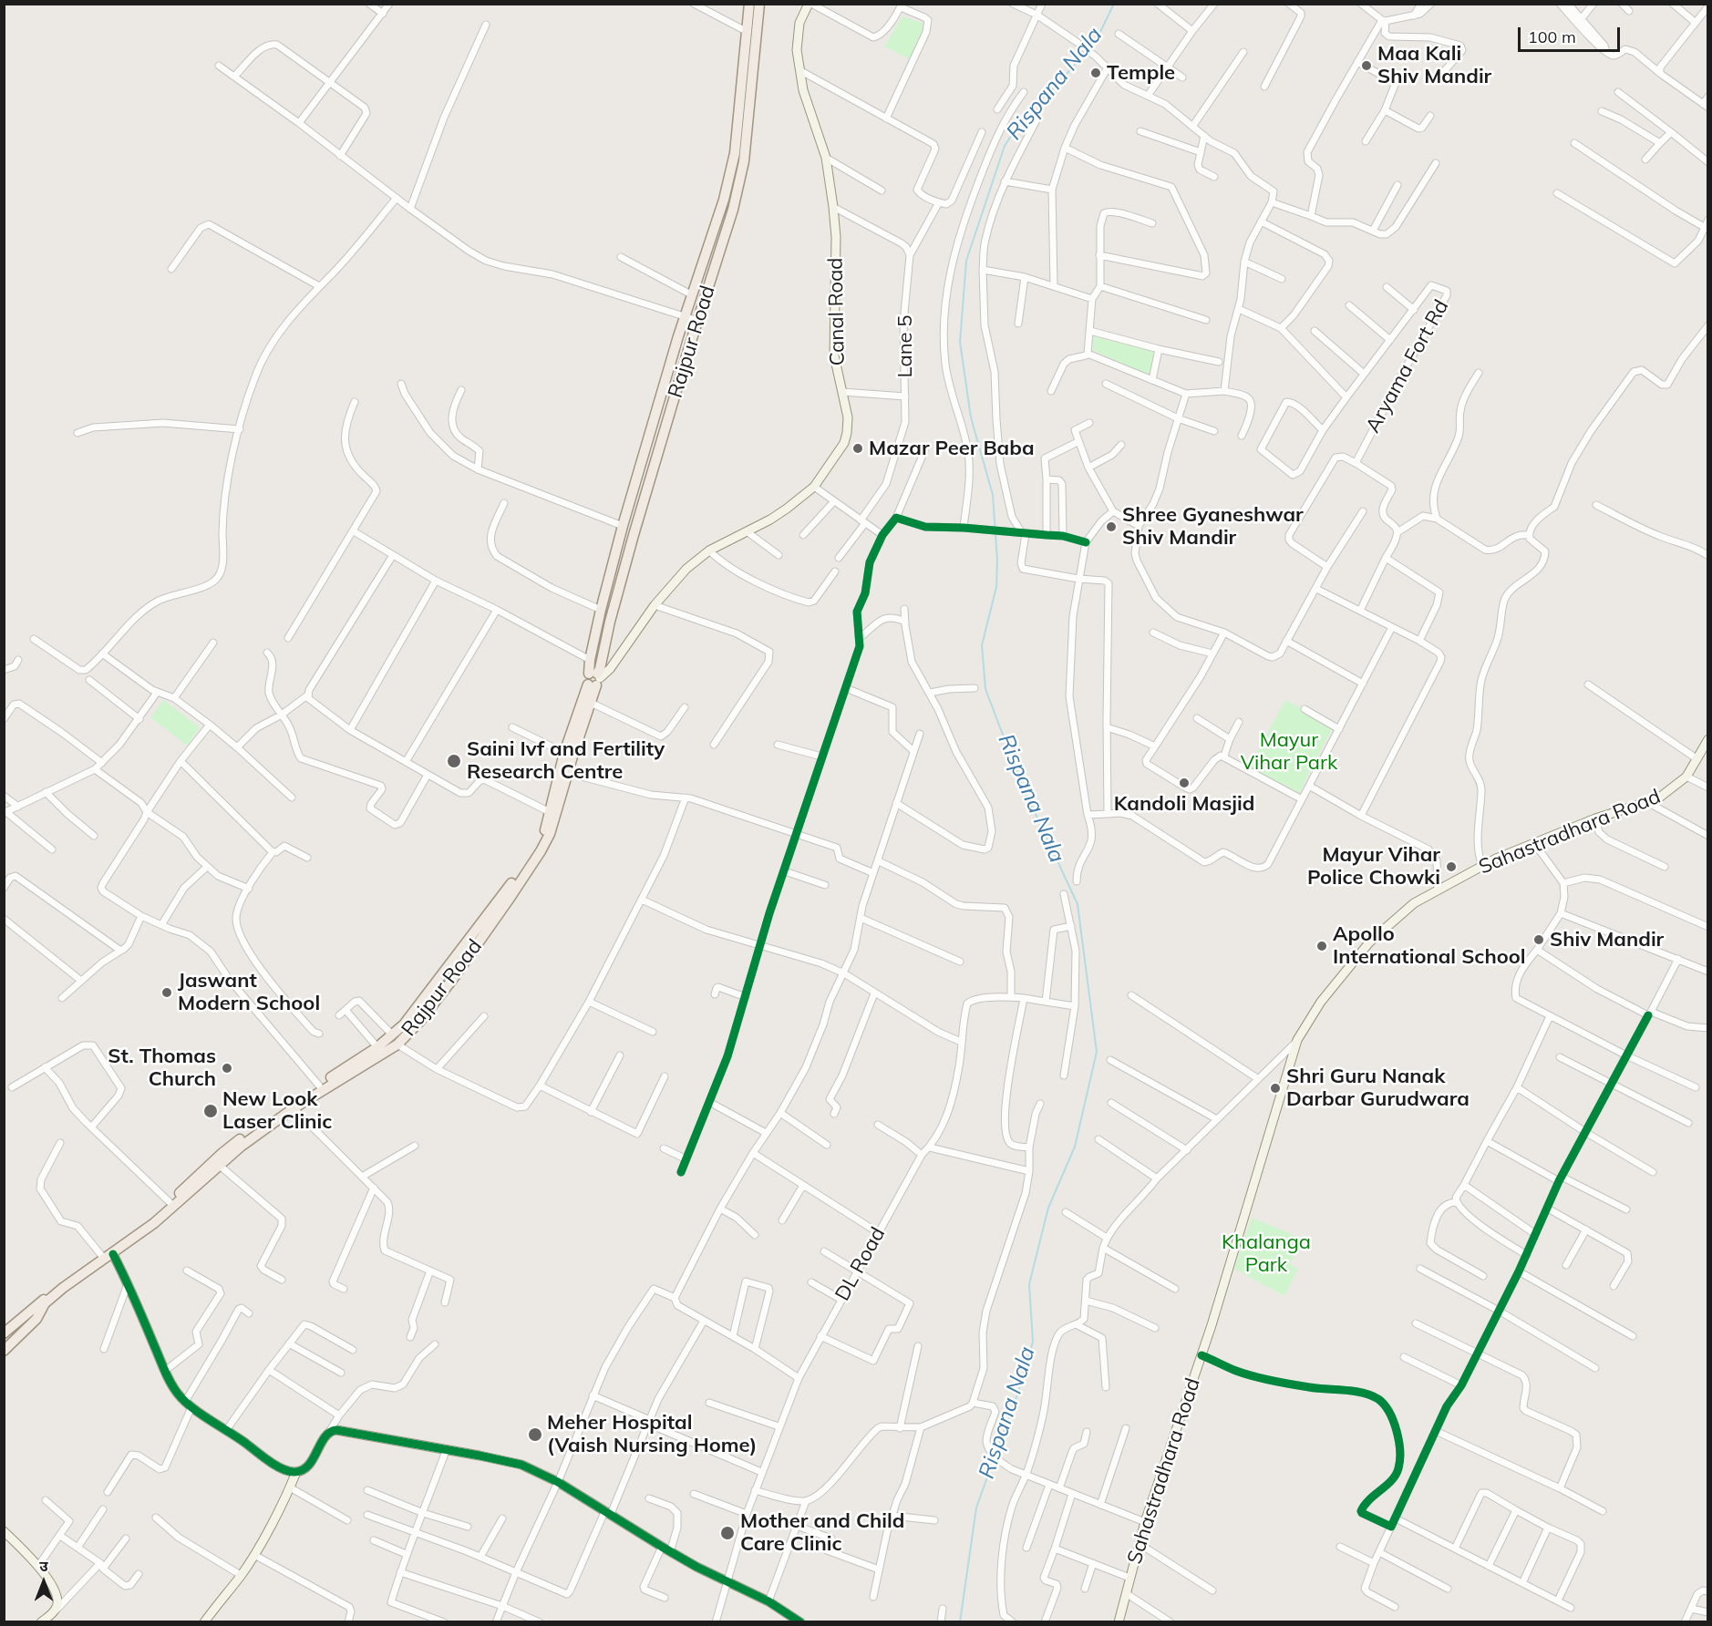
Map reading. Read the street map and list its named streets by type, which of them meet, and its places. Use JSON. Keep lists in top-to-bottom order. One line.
{"streets":{"main road":["Rajpur Road"],"street":["Canal Road","Lane 5","Aryama Fort Rd","Sahastradhara Road","DL Road"]},"crossings":[["Canal Road","Rajpur Road"]],"water":["Rispana Nala"],"parks":["Mayur Vihar Park","Khalanga Park"],"places":["Maa Kali Shiv Mandir","Temple","Mazar Peer Baba","Shree Gyaneshwar Shiv Mandir","Saini Ivf and Fertility Research Centre","Kandoli Masjid","Mayur Vihar Police Chowki","Shiv Mandir","Apollo International School","Jaswant Modern School","St. Thomas Church","Shri Guru Nanak Darbar Gurudwara","New Look Laser Clinic","Meher Hospital (Vaish Nursing Home)","Mother and Child Care Clinic"],"scale_bar":"100 m","north":"top"}
